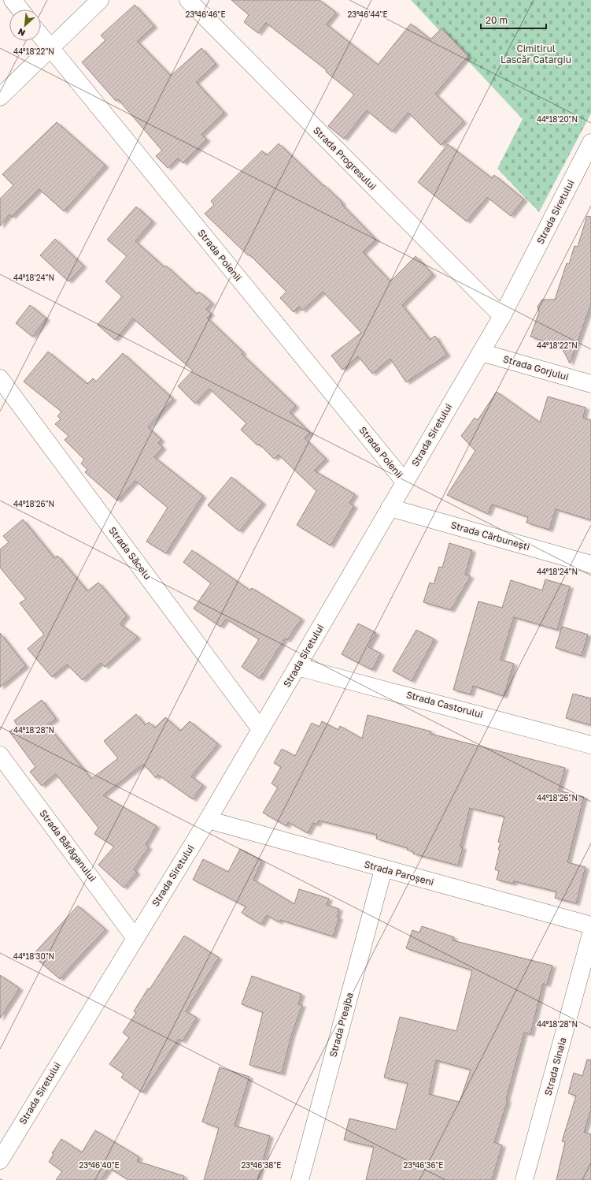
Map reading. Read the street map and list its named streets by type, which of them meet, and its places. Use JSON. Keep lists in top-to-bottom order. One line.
{"streets":{"street":["Strada Progresului","Strada Siretului","Strada Poienii","Strada Gorjului","Strada Cărbunești","Strada Săcelu","Strada Castorului","Strada Bărăganului","Strada Paroșeni","Strada Preajba","Strada Sinaia"]},"crossings":[["Strada Progresului","Strada Siretului"],["Strada Siretului","Strada Poienii"],["Strada Siretului","Strada Gorjului"],["Strada Siretului","Strada Cărbunești"],["Strada Siretului","Strada Săcelu"],["Strada Siretului","Strada Castorului"],["Strada Siretului","Strada Bărăganului"],["Strada Siretului","Strada Paroșeni"],["Strada Paroșeni","Strada Preajba"]],"parks":["Cimitirul Lascăr Catargiu"],"scale_bar":"20 m","north":"bottom left","coordinates":["23°46'46\"E","23°46'44\"E","44°18'22\"N","44°18'20\"N","44°18'24\"N","44°18'26\"N","44°18'28\"N","44°18'30\"N","23°46'40\"E","23°46'38\"E","23°46'36\"E"]}
